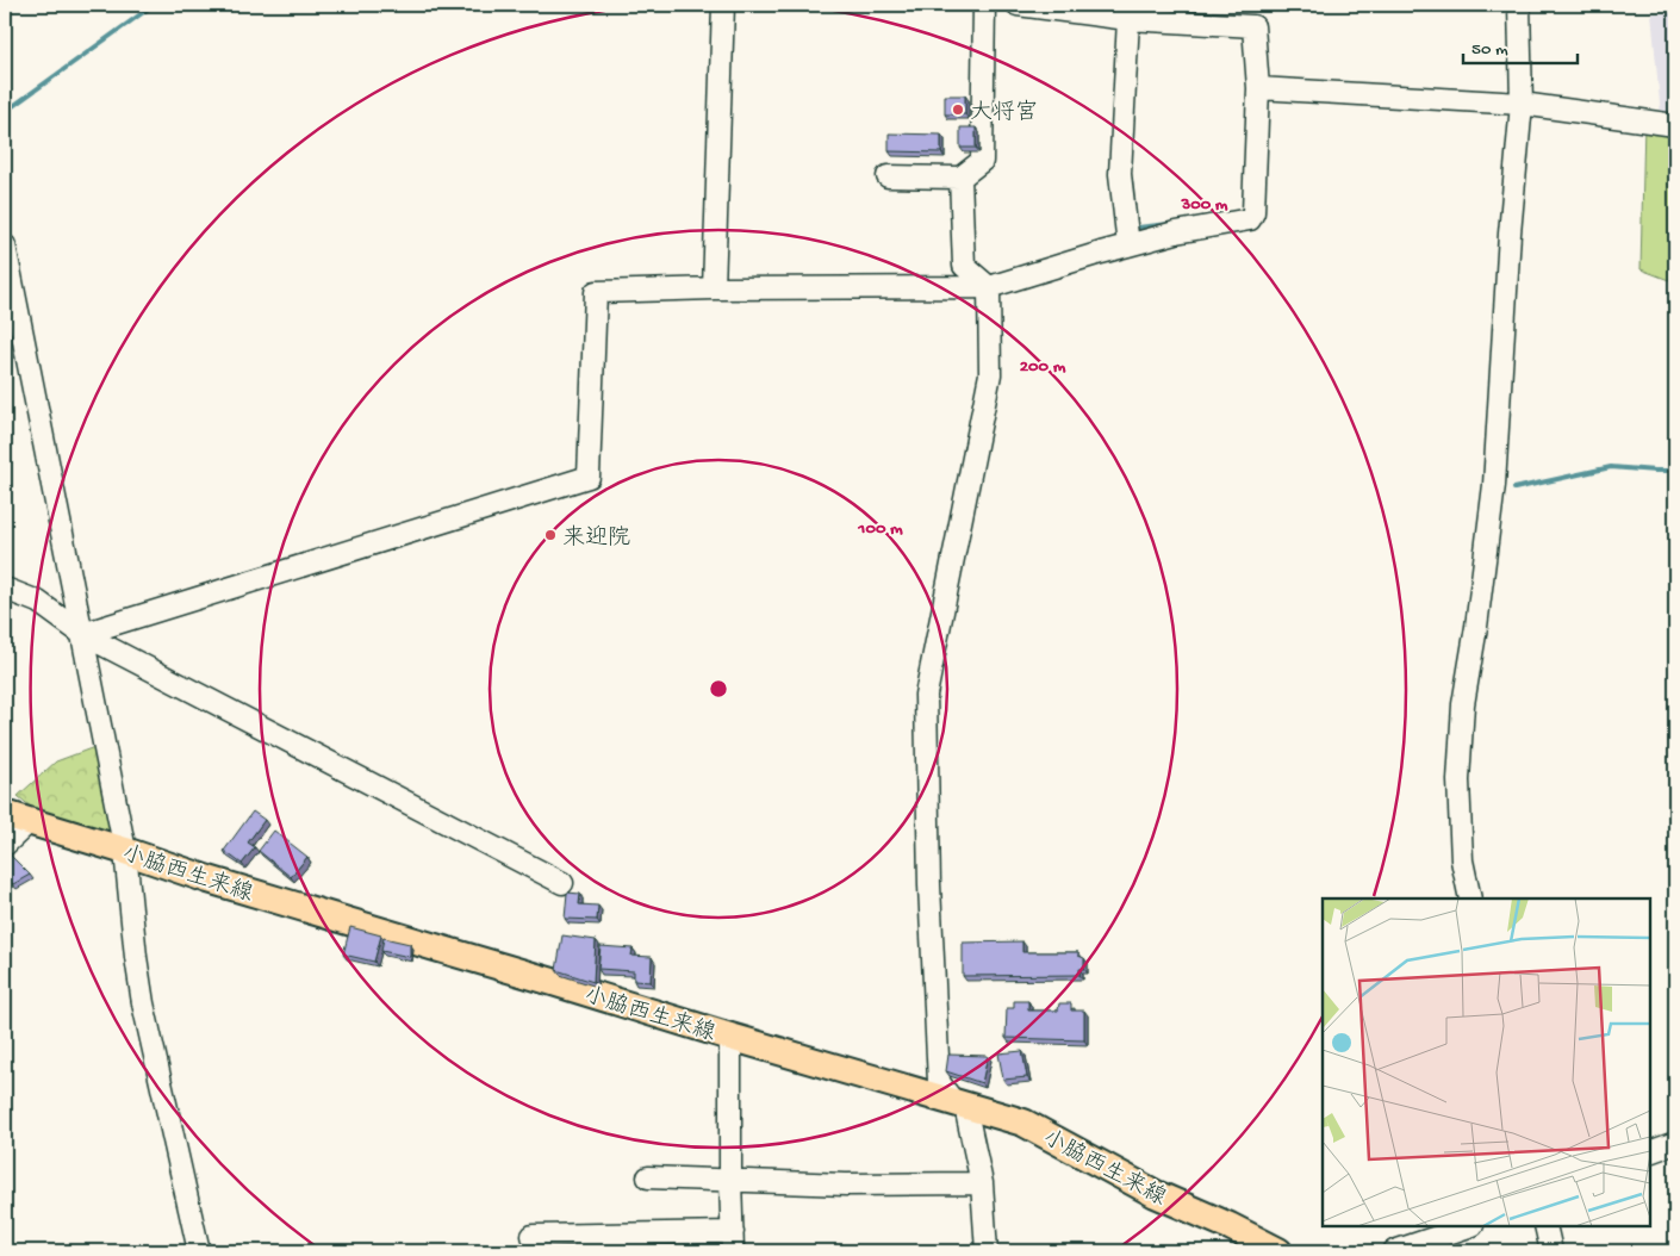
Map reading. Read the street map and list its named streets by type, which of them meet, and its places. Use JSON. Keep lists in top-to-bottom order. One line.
{"streets":{"main road":["小脇西生来線"]},"places":["大将宮","来迎院"],"scale_bar":"50 m","rings":["300 m","200 m","100 m"]}
